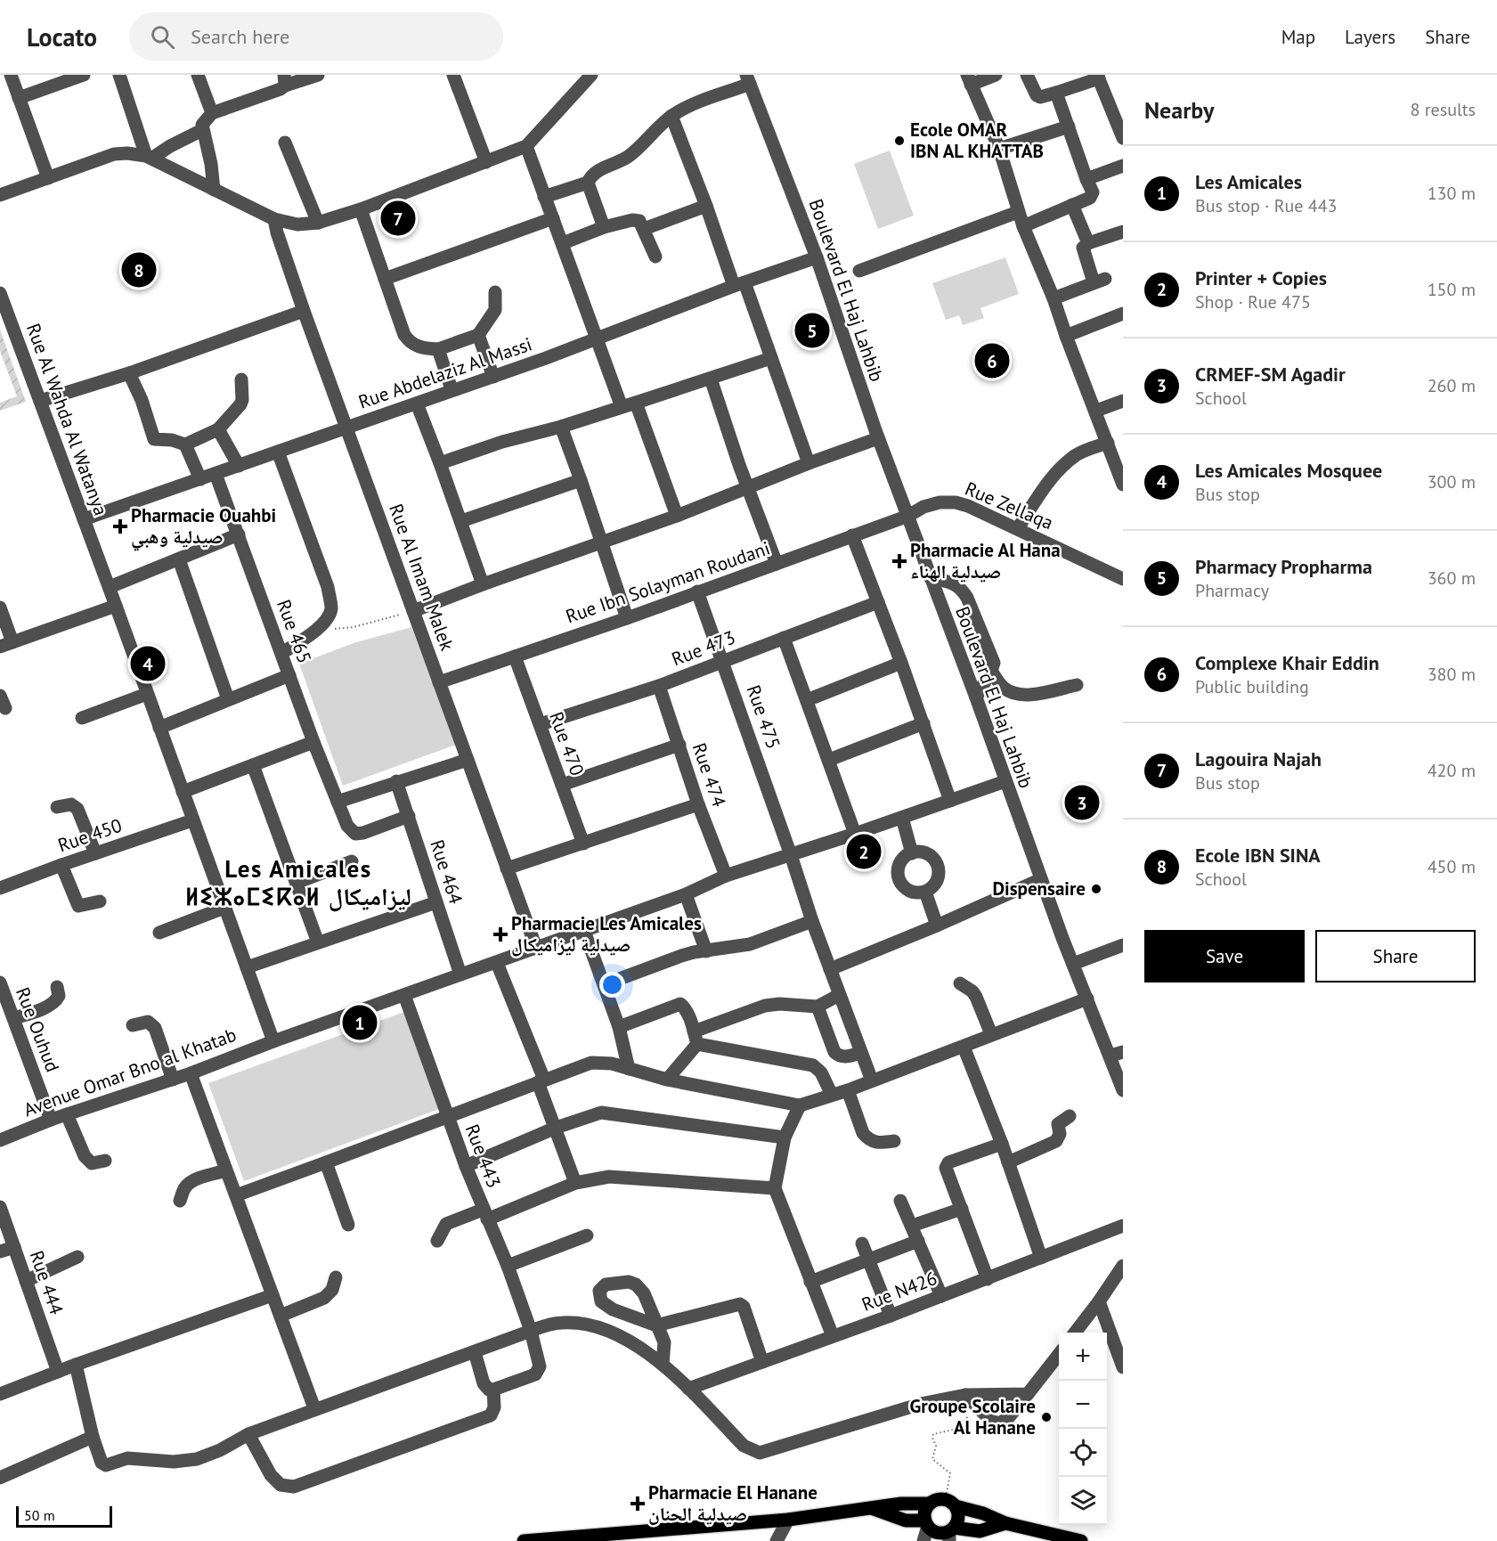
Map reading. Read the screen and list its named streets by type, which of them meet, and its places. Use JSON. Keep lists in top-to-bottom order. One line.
{"streets":{"street":["Boulevard El Haj Lahbib","Rue Abdelaziz Al Massi","Rue Al Wahda Al Watanya","Rue Zellaqa","Rue Al Imam Malek","Rue Ibn Solayman Roudani","Rue 465","Rue 473","Rue 475","Rue 470","Rue 474","Rue 450","Rue 464","Rue Ouhud","Avenue Omar Bno al Khatab","Rue 443","Rue 444","Rue N426"]},"crossings":[["Boulevard El Haj Lahbib","Rue Abdelaziz Al Massi"],["Boulevard El Haj Lahbib","Rue Zellaqa"],["Boulevard El Haj Lahbib","Rue Ibn Solayman Roudani"],["Boulevard El Haj Lahbib","Avenue Omar Bno al Khatab"],["Rue Abdelaziz Al Massi","Rue Al Wahda Al Watanya"],["Rue Abdelaziz Al Massi","Rue Al Imam Malek"],["Rue Abdelaziz Al Massi","Rue 465"],["Rue Al Wahda Al Watanya","Rue 450"],["Rue Al Wahda Al Watanya","Avenue Omar Bno al Khatab"],["Rue Zellaqa","Rue Ibn Solayman Roudani"],["Rue Al Imam Malek","Rue Ibn Solayman Roudani"],["Rue Al Imam Malek","Avenue Omar Bno al Khatab"],["Rue Ibn Solayman Roudani","Rue 475"],["Rue Ibn Solayman Roudani","Rue 470"],["Rue 465","Rue 464"],["Rue 473","Rue 475"],["Rue 473","Rue 470"],["Rue 473","Rue 474"],["Rue 475","Avenue Omar Bno al Khatab"],["Rue 474","Avenue Omar Bno al Khatab"],["Rue 464","Avenue Omar Bno al Khatab"],["Rue Ouhud","Avenue Omar Bno al Khatab"],["Avenue Omar Bno al Khatab","Rue 443"]],"districts":["Les Amicales ⵍⵉⵣⴰⵎⵉⴽⴰⵍ ليزاميكال"],"places":{"other":["Ecole OMAR IBN AL KHATTAB","Dispensaire","Groupe Scolaire Al Hanane"],"health":["Pharmacie Ouahbi صيدلية وهبي","Pharmacie Al Hana صيدلية الهناء","Pharmacie Les Amicales صيدلية ليزاميكال","Pharmacie El Hanane صيدلية الحنان"]},"scale_bar":"50 m","page":{"header":"Locato","search":"Search here","nav":["Map","Layers","Share"],"heading":["Nearby","8 results"],"list":[{"mark":"1","name":"Les Amicales","note":"Bus stop · Rue 443","value":"130 m"},{"mark":"2","name":"Printer + Copies","note":"Shop · Rue 475","value":"150 m"},{"mark":"3","name":"CRMEF-SM Agadir","note":"School","value":"260 m"},{"mark":"4","name":"Les Amicales Mosquee","note":"Bus stop","value":"300 m"},{"mark":"5","name":"Pharmacy Propharma","note":"Pharmacy","value":"360 m"},{"mark":"6","name":"Complexe Khair Eddin","note":"Public building","value":"380 m"},{"mark":"7","name":"Lagouira Najah","note":"Bus stop","value":"420 m"},{"mark":"8","name":"Ecole IBN SINA","note":"School","value":"450 m"}],"pins":["7","8","5","6","4","3","2","1"],"buttons":["Save","Share"],"map_buttons":["+","−"],"scale":"50 m"}}
